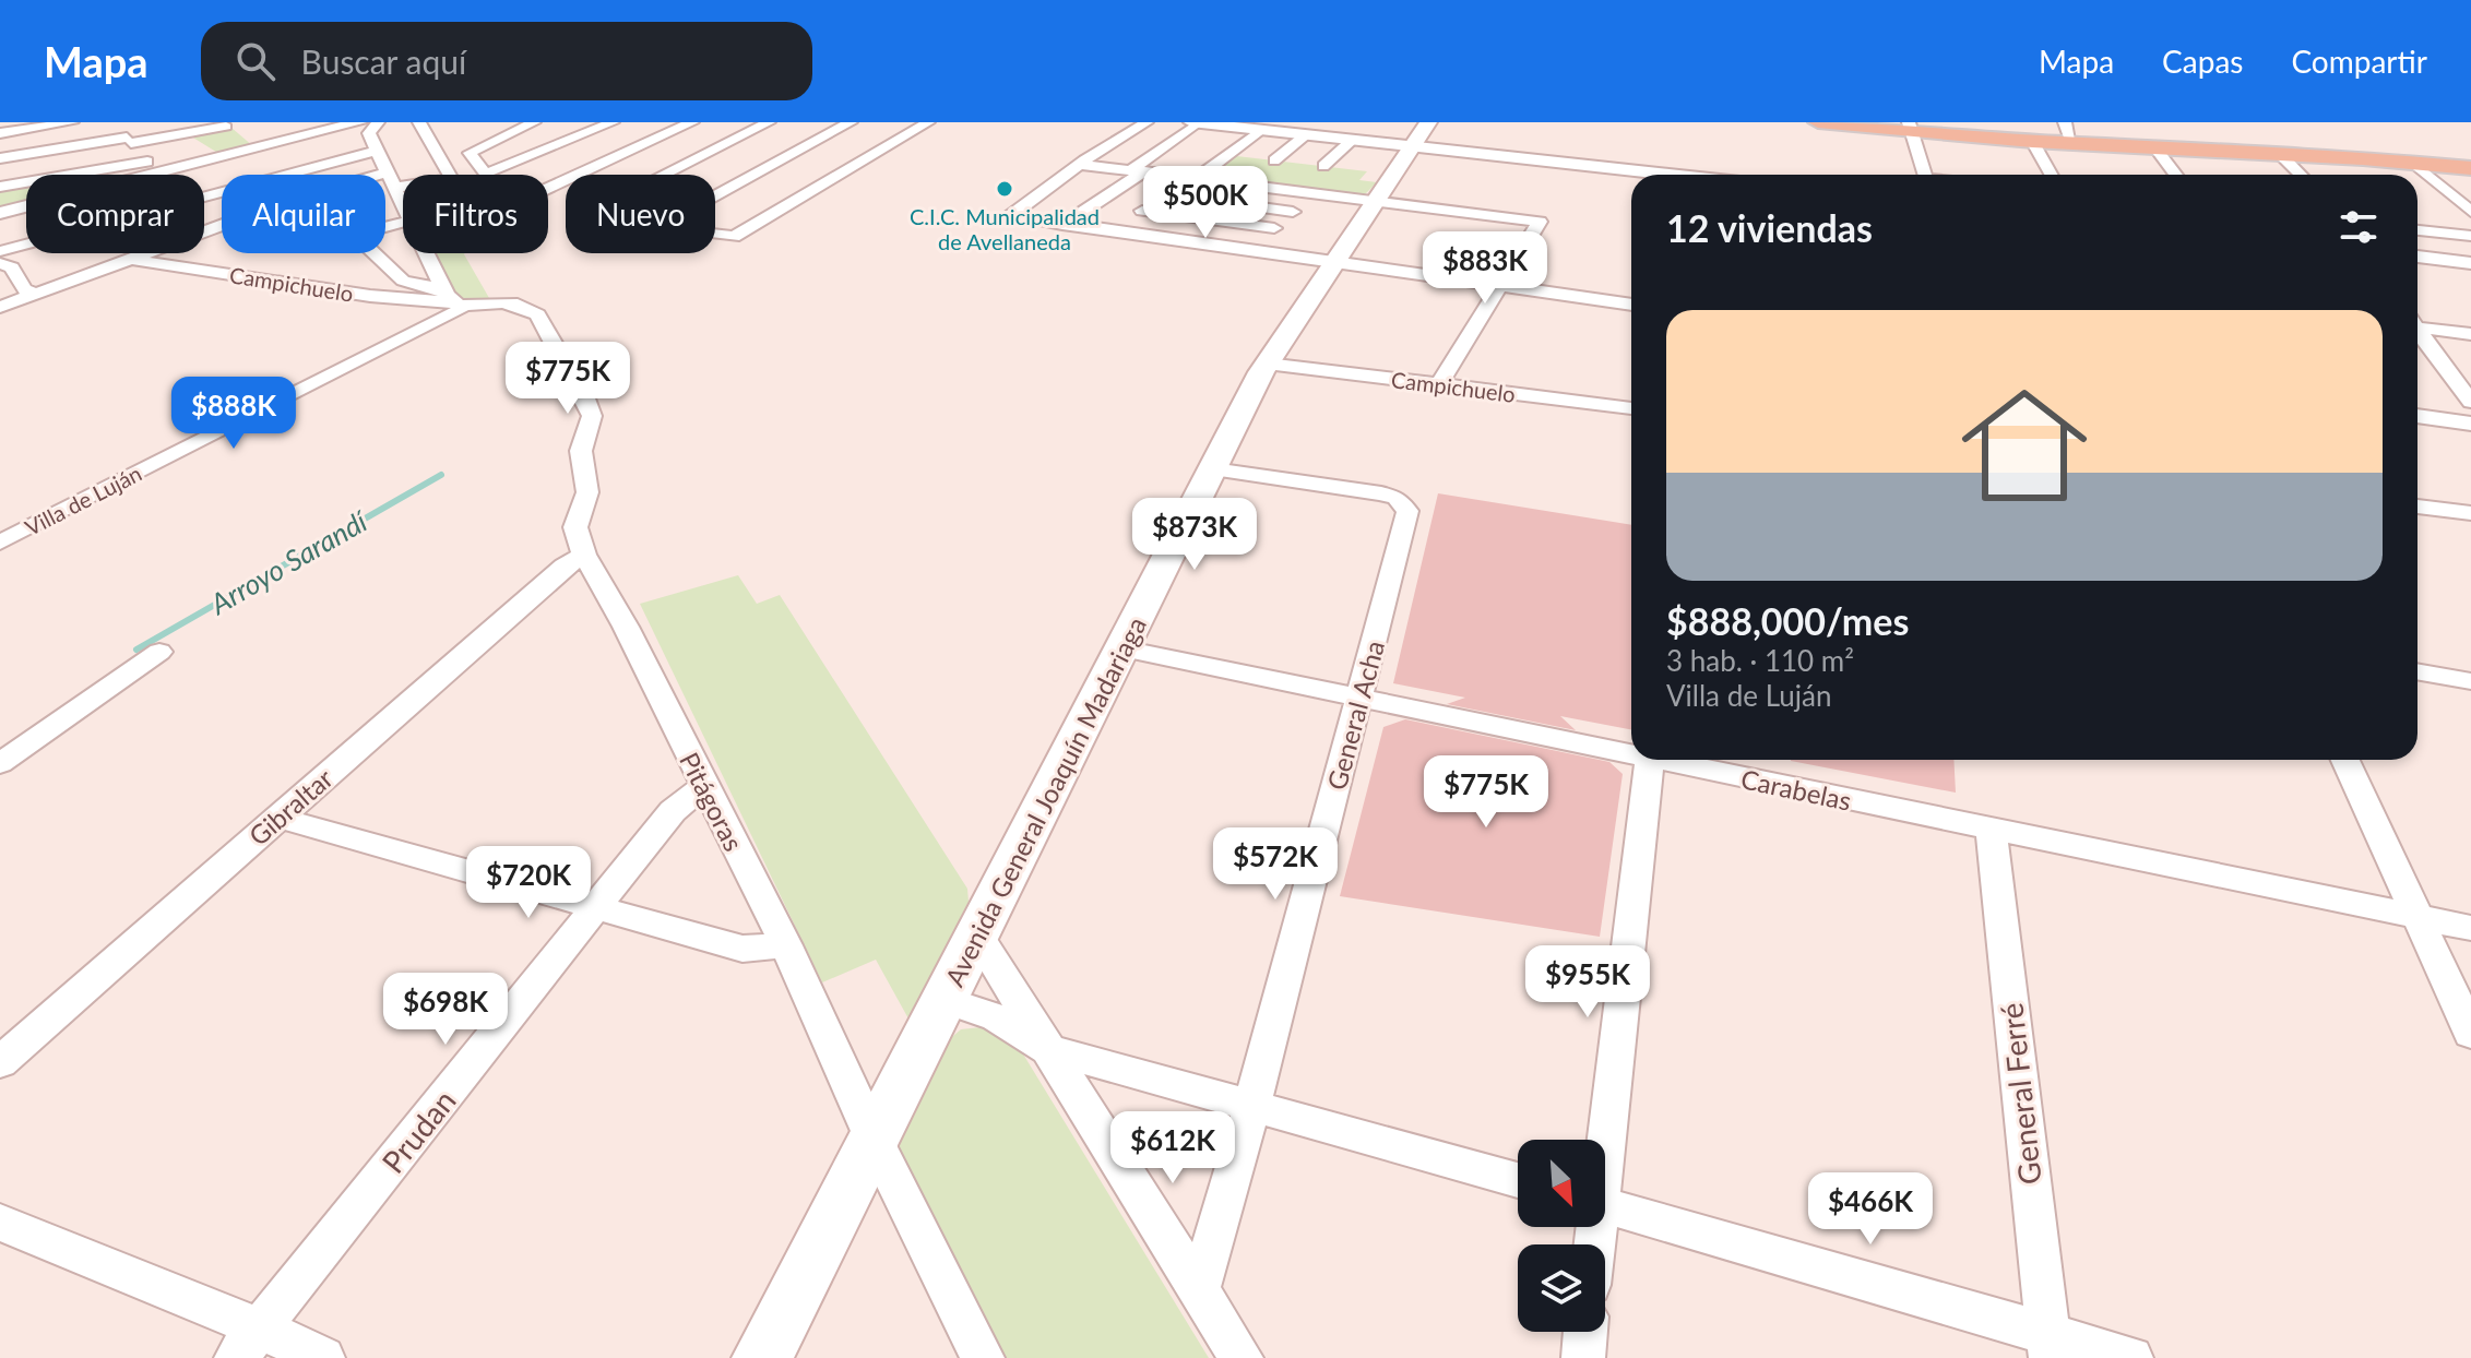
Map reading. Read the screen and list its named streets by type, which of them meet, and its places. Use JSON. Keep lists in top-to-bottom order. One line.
{"streets":{"main road":["Avenida General Joaquín Madariaga"],"street":["Campichuelo","Villa de Luján","General Acha","Carabelas","Pitágoras","Gibraltar","General Ferré","Prudan"]},"crossings":[["Campichuelo","Villa de Luján"],["Campichuelo","Pitágoras"],["Campichuelo","Avenida General Joaquín Madariaga"],["Villa de Luján","Pitágoras"],["General Acha","Carabelas"],["General Acha","Avenida General Joaquín Madariaga"],["Carabelas","Avenida General Joaquín Madariaga"],["Carabelas","General Ferré"],["Pitágoras","Avenida General Joaquín Madariaga"],["Pitágoras","Gibraltar"],["Pitágoras","Prudan"]],"water":["Arroyo Sarandí"],"places":["C.I.C. Municipalidad de Avellaneda"],"north":"bottom right","page":{"header":"Mapa","search":"Buscar aquí","nav":["Mapa","Capas","Compartir"],"price":["$500K","$883K","$775K","$888K","$873K","$775K","$572K","$720K","$955K","$698K","$612K","$466K"],"chip":["Comprar","Alquilar","Filtros","Nuevo"],"heading":"12 viviendas","list":[{"name":"$888,000/mes","note":"3 hab. · 110 m² · Villa de Luján"}]}}
